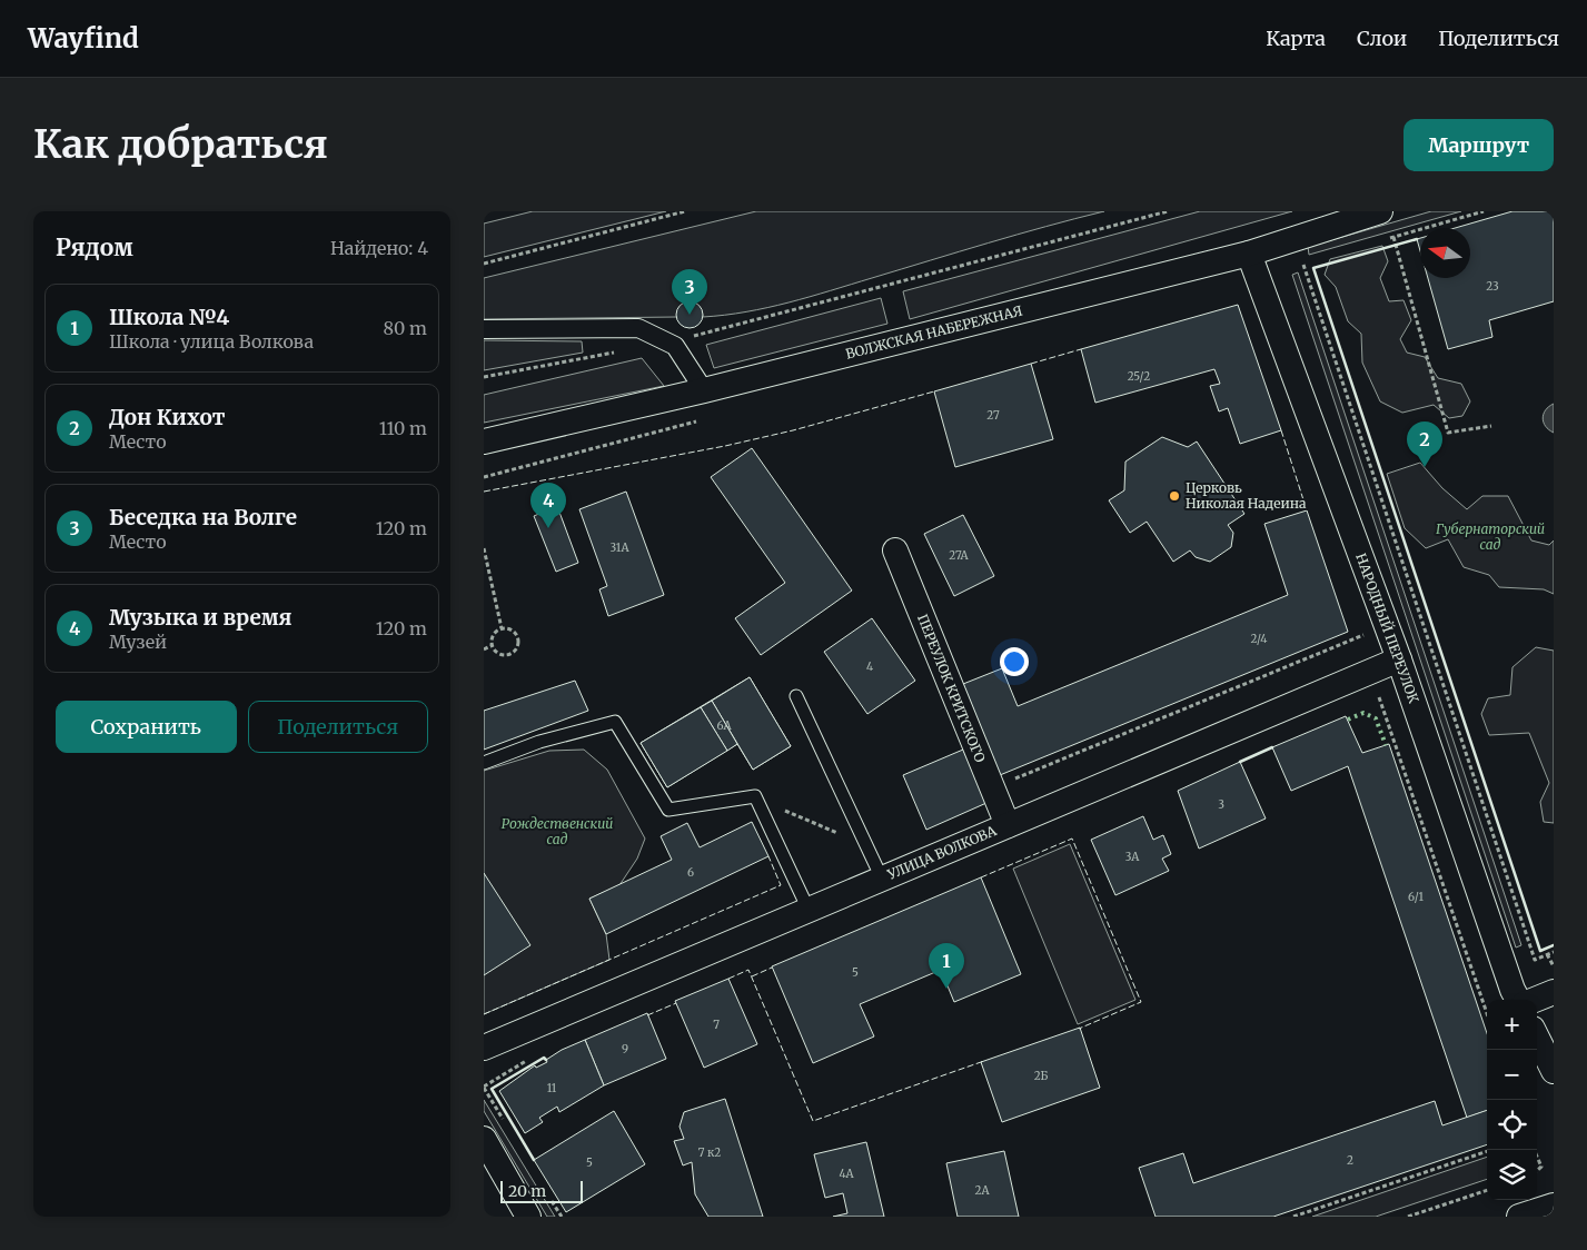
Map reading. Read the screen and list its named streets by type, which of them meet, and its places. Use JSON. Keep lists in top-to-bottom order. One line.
{"streets":{"street":["ВОЛЖСКАЯ НАБЕРЕЖНАЯ","НАРОДНЫЙ ПЕРЕУЛОК","ПЕРЕУЛОК КРИТСКОГО","УЛИЦА ВОЛКОВА"]},"crossings":[["ВОЛЖСКАЯ НАБЕРЕЖНАЯ","НАРОДНЫЙ ПЕРЕУЛОК"],["НАРОДНЫЙ ПЕРЕУЛОК","УЛИЦА ВОЛКОВА"],["ПЕРЕУЛОК КРИТСКОГО","УЛИЦА ВОЛКОВА"]],"parks":["Губернаторский сад","Рождественский сад"],"places":["Церковь Николая Надеина"],"house_numbers":["23","25/2","27","31А","27А","2/4","4","6А","3","3А","6","6/1","5","7","9","2Б","11","7 к2","2","5","4А","2А"],"scale_bar":"20 m","north":"left","page":{"header":"Wayfind","nav":["Карта","Слои","Поделиться"],"buttons":["Маршрут",["Сохранить","Поделиться"]],"title":"Как добраться","heading":["Рядом","Найдено: 4"],"pins":["3","2","4","1"],"list":[{"mark":"1","name":"Школа №4","note":"Школа · улица Волкова","value":"80 m"},{"mark":"2","name":"Дон Кихот","note":"Место","value":"110 m"},{"mark":"3","name":"Беседка на Волге","note":"Место","value":"120 m"},{"mark":"4","name":"Музыка и время","note":"Музей","value":"120 m"}],"map_buttons":["+","−"],"scale":"20 m"}}
